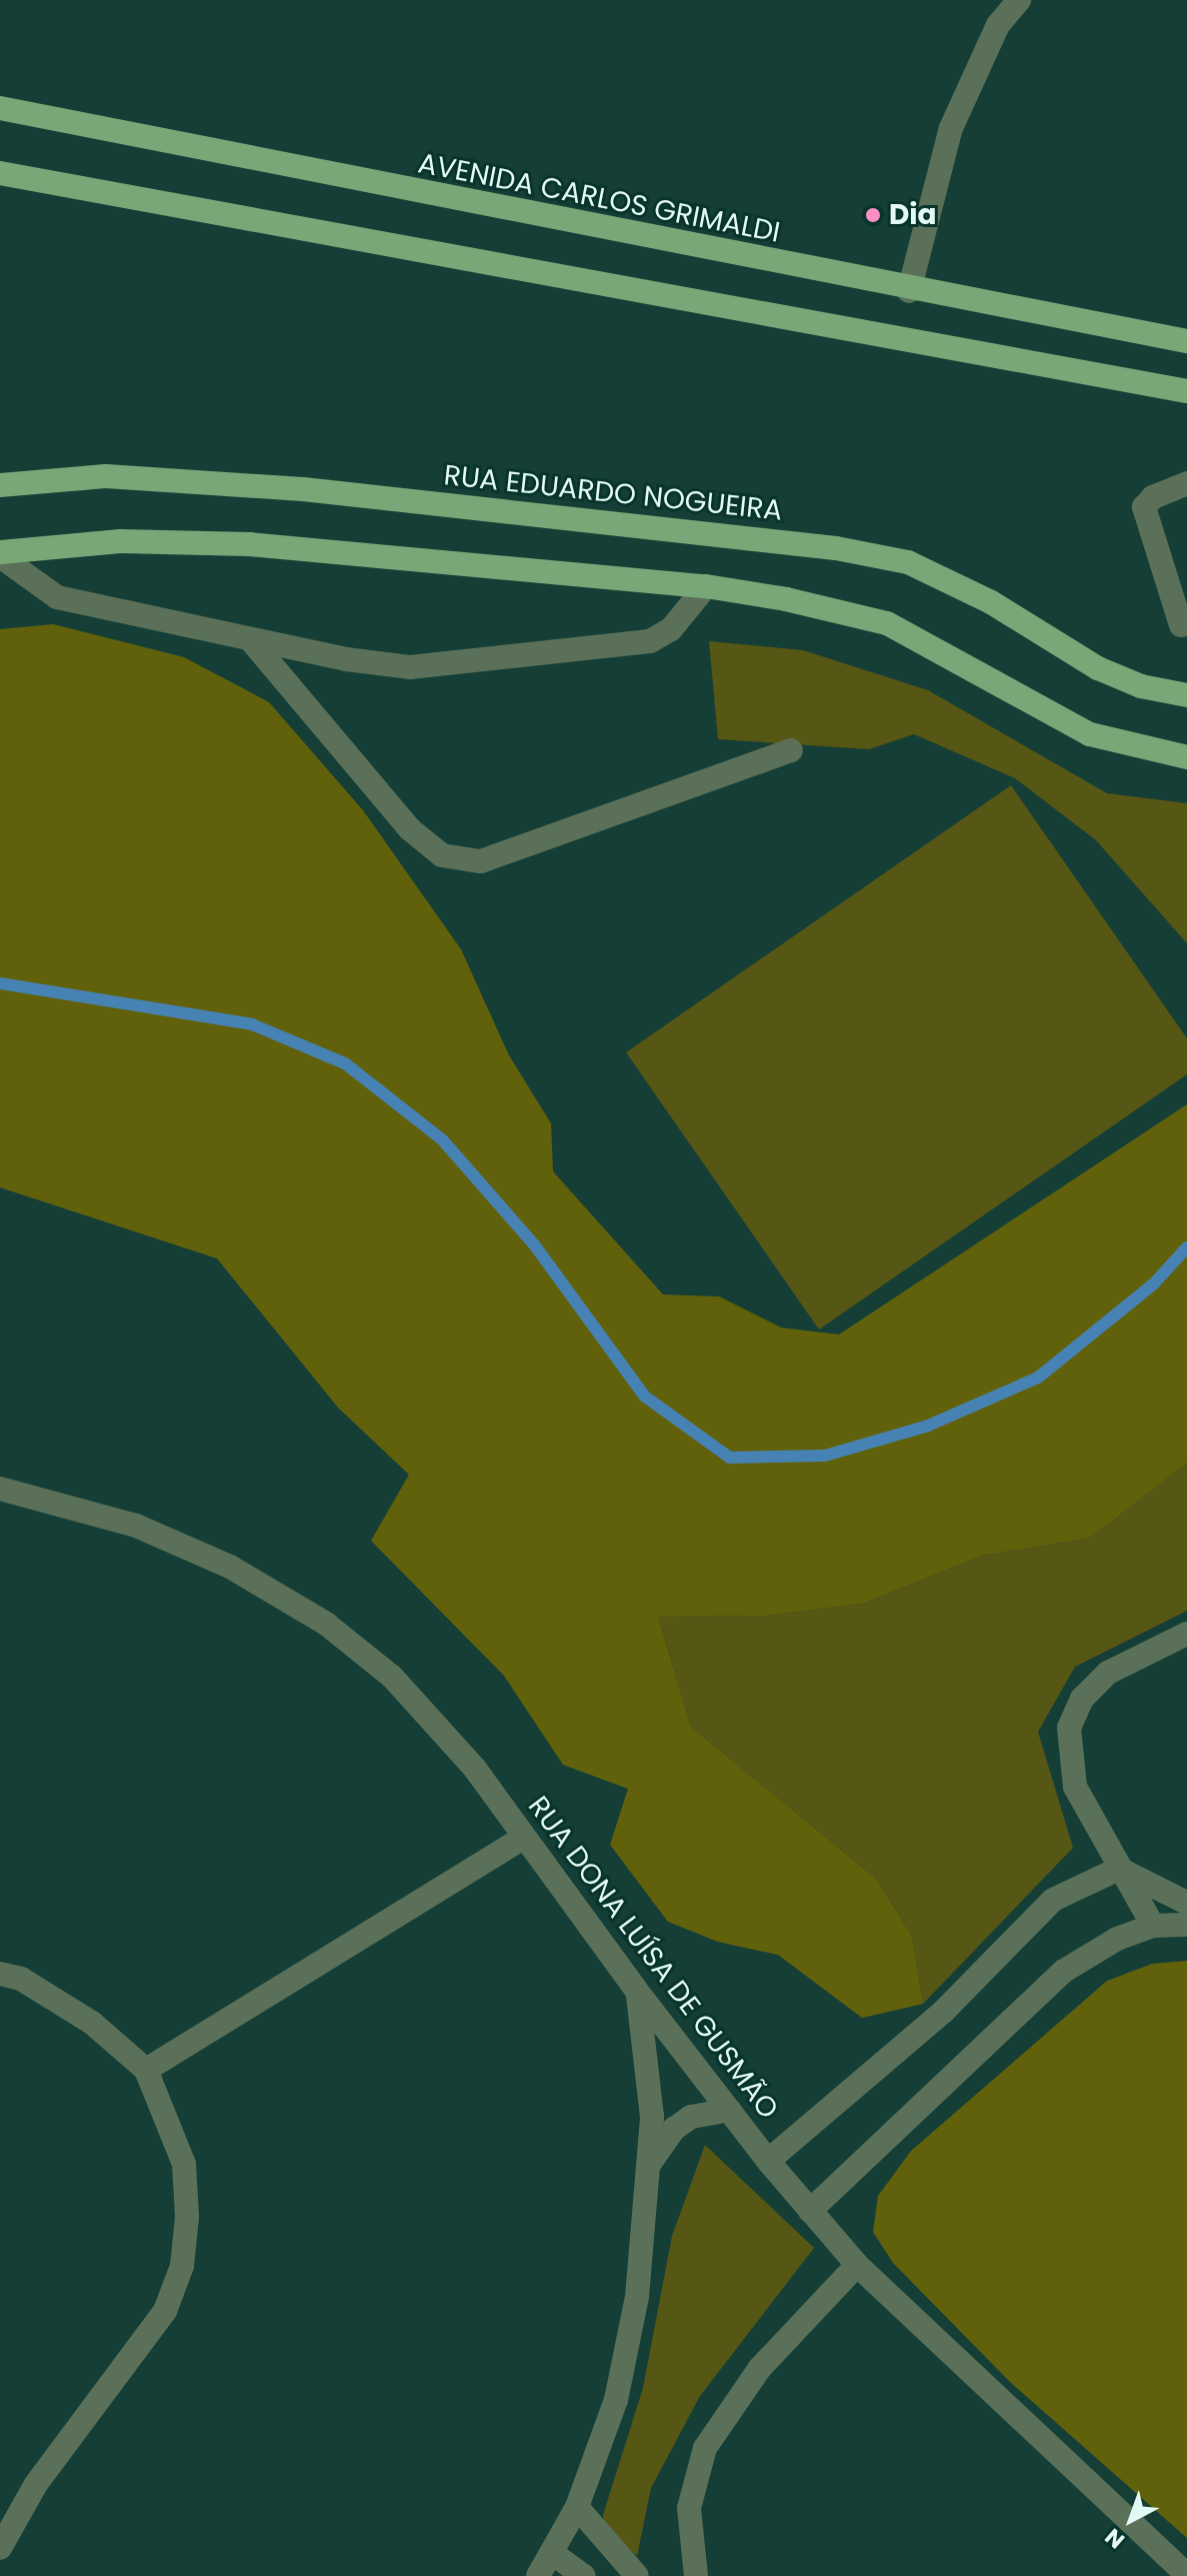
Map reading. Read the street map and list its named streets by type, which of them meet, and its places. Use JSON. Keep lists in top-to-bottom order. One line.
{"streets":{"main road":["AVENIDA CARLOS GRIMALDI","RUA EDUARDO NOGUEIRA"],"street":["RUA DONA LUÍSA DE GUSMÃO"]},"places":["Dia"],"north":"bottom left"}
